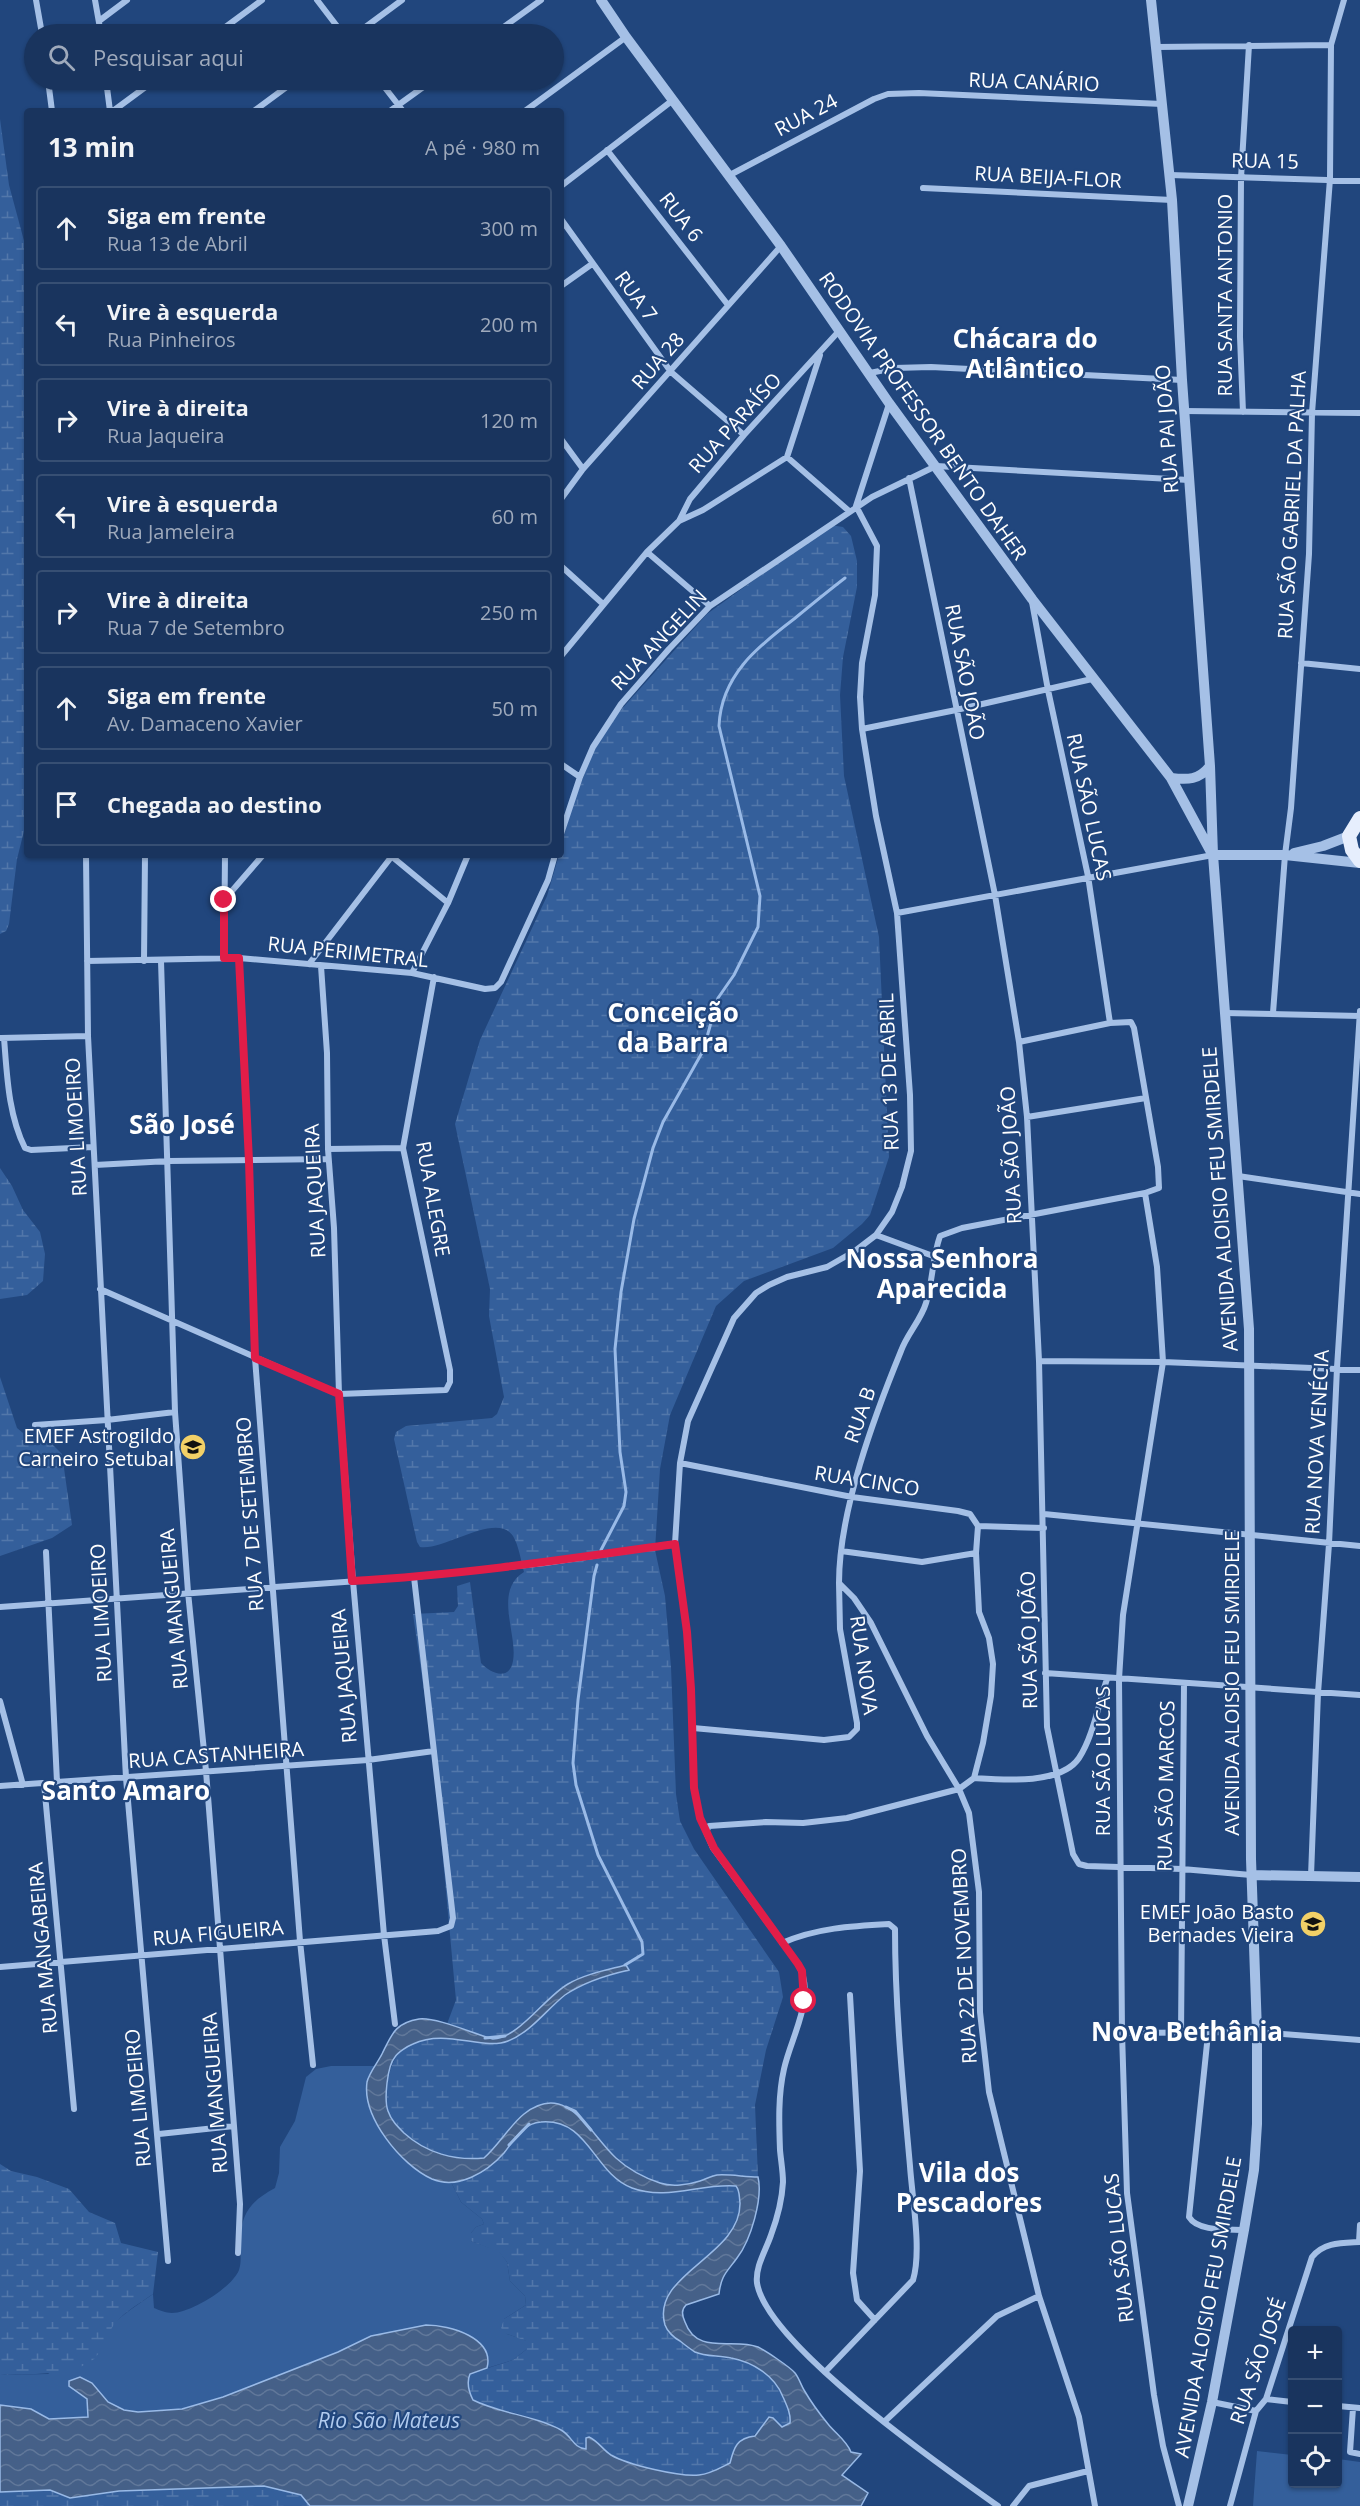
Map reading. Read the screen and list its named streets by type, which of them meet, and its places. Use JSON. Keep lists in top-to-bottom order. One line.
{"streets":{"street":["RUA CANÁRIO","RUA 24","RUA 15","RUA BEIJA-FLOR","RUA 6","RUA SANTA ANTONIO","RUA 7","RUA 28","RODOVIA PROFESSOR BENTO DAHER","RUA PARAÍSO","RUA PAI JOÃO","RUA SÃO GABRIEL DA PALHA","RUA ANGELIN","RUA SÃO JOÃO","RUA SÃO LUCAS","RUA PERIMETRAL","RUA 13 DE ABRIL","RUA LIMOEIRO","RUA JAQUEIRA","RUA ALEGRE","AVENIDA ALOISIO FEU SMIRDELE","RUA B","RUA NOVA VENÉCIA","RUA CINCO","RUA 7 DE SETEMBRO","RUA MANGUEIRA","RUA NOVA","RUA CASTANHEIRA","RUA SÃO MARCOS","RUA FIGUEIRA","RUA MANGABEIRA","RUA 22 DE NOVEMBRO","RUA SÃO JOSÉ"]},"crossings":[["RUA CANÁRIO","RUA 24"],["RUA CANÁRIO","RUA PAI JOÃO"],["RUA 24","RODOVIA PROFESSOR BENTO DAHER"],["RUA 15","RUA SANTA ANTONIO"],["RUA 15","RUA PAI JOÃO"],["RUA 15","RUA SÃO GABRIEL DA PALHA"],["RUA BEIJA-FLOR","RUA PAI JOÃO"],["RUA 6","RUA 28"],["RUA 7","RUA 28"],["RUA 7","RUA PARAÍSO"],["RUA 28","RODOVIA PROFESSOR BENTO DAHER"],["RODOVIA PROFESSOR BENTO DAHER","RUA PARAÍSO"],["RODOVIA PROFESSOR BENTO DAHER","RUA PAI JOÃO"],["RODOVIA PROFESSOR BENTO DAHER","RUA ANGELIN"],["RODOVIA PROFESSOR BENTO DAHER","RUA SÃO LUCAS"],["RODOVIA PROFESSOR BENTO DAHER","AVENIDA ALOISIO FEU SMIRDELE"],["RUA PAI JOÃO","AVENIDA ALOISIO FEU SMIRDELE"],["RUA ANGELIN","RUA SÃO JOÃO"],["RUA ANGELIN","RUA 13 DE ABRIL"],["RUA SÃO JOÃO","RUA SÃO LUCAS"],["RUA SÃO JOÃO","RUA B"],["RUA SÃO LUCAS","RUA B"],["RUA PERIMETRAL","RUA LIMOEIRO"],["RUA PERIMETRAL","RUA JAQUEIRA"],["RUA PERIMETRAL","RUA ALEGRE"],["RUA PERIMETRAL","RUA 7 DE SETEMBRO"],["RUA PERIMETRAL","RUA MANGUEIRA"],["RUA 13 DE ABRIL","RUA CINCO"],["RUA 13 DE ABRIL","RUA NOVA"],["RUA LIMOEIRO","RUA CASTANHEIRA"],["RUA LIMOEIRO","RUA FIGUEIRA"],["RUA JAQUEIRA","RUA ALEGRE"],["RUA JAQUEIRA","RUA CASTANHEIRA"],["RUA JAQUEIRA","RUA FIGUEIRA"],["RUA B","RUA CINCO"],["RUA B","RUA NOVA"],["RUA 7 DE SETEMBRO","RUA CASTANHEIRA"],["RUA 7 DE SETEMBRO","RUA FIGUEIRA"],["RUA MANGUEIRA","RUA CASTANHEIRA"],["RUA MANGUEIRA","RUA FIGUEIRA"],["RUA CASTANHEIRA","RUA FIGUEIRA"],["RUA CASTANHEIRA","RUA MANGABEIRA"],["RUA FIGUEIRA","RUA MANGABEIRA"]],"districts":["Chácara do Atlântico","Conceição da Barra","São José","Nossa Senhora Aparecida","Santo Amaro","Nova Bethânia","Vila dos Pescadores"],"water":["Rio São Mateus"],"places":{"school or university":["EMEF Astrogildo Carneiro Setubal","EMEF João Basto Bernades Vieira"]},"page":{"search":"Pesquisar aqui","heading":["13 min","A pé · 980 m"],"list":[["Siga em frente","Rua 13 de Abril","300 m"],["Vire à esquerda","Rua Pinheiros","200 m"],["Vire à direita","Rua Jaqueira","120 m"],["Vire à esquerda","Rua Jameleira","60 m"],["Vire à direita","Rua 7 de Setembro","250 m"],["Siga em frente","Av. Damaceno Xavier","50 m"],"Chegada ao destino"],"map_buttons":["+","−"]}}
